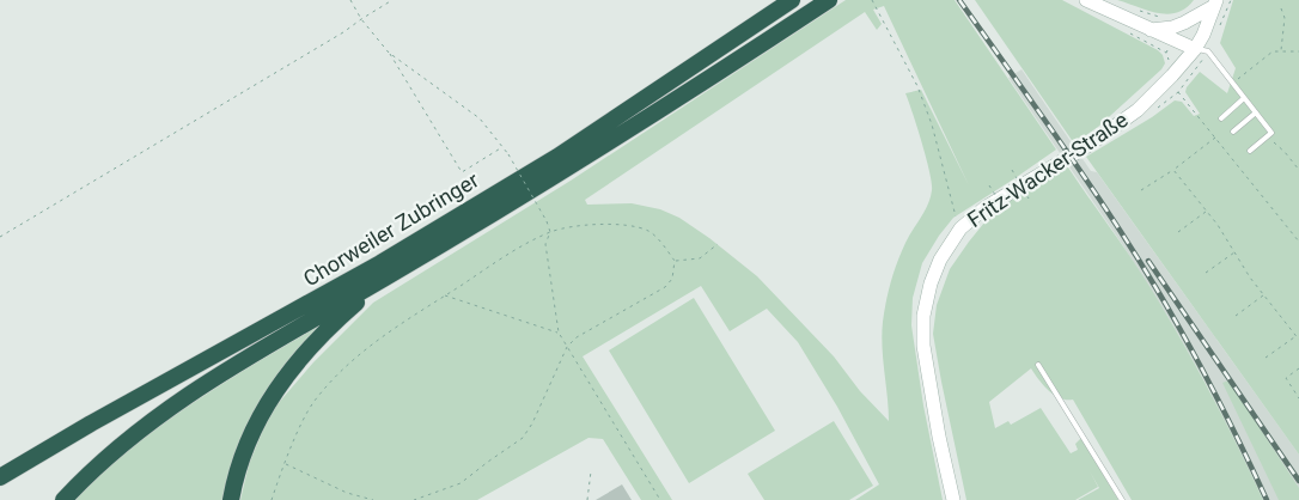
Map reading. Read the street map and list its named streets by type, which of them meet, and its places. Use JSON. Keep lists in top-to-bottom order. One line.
{"streets":{"highway":["Chorweiler Zubringer"],"street":["Fritz-Wacker-Straße"]}}
